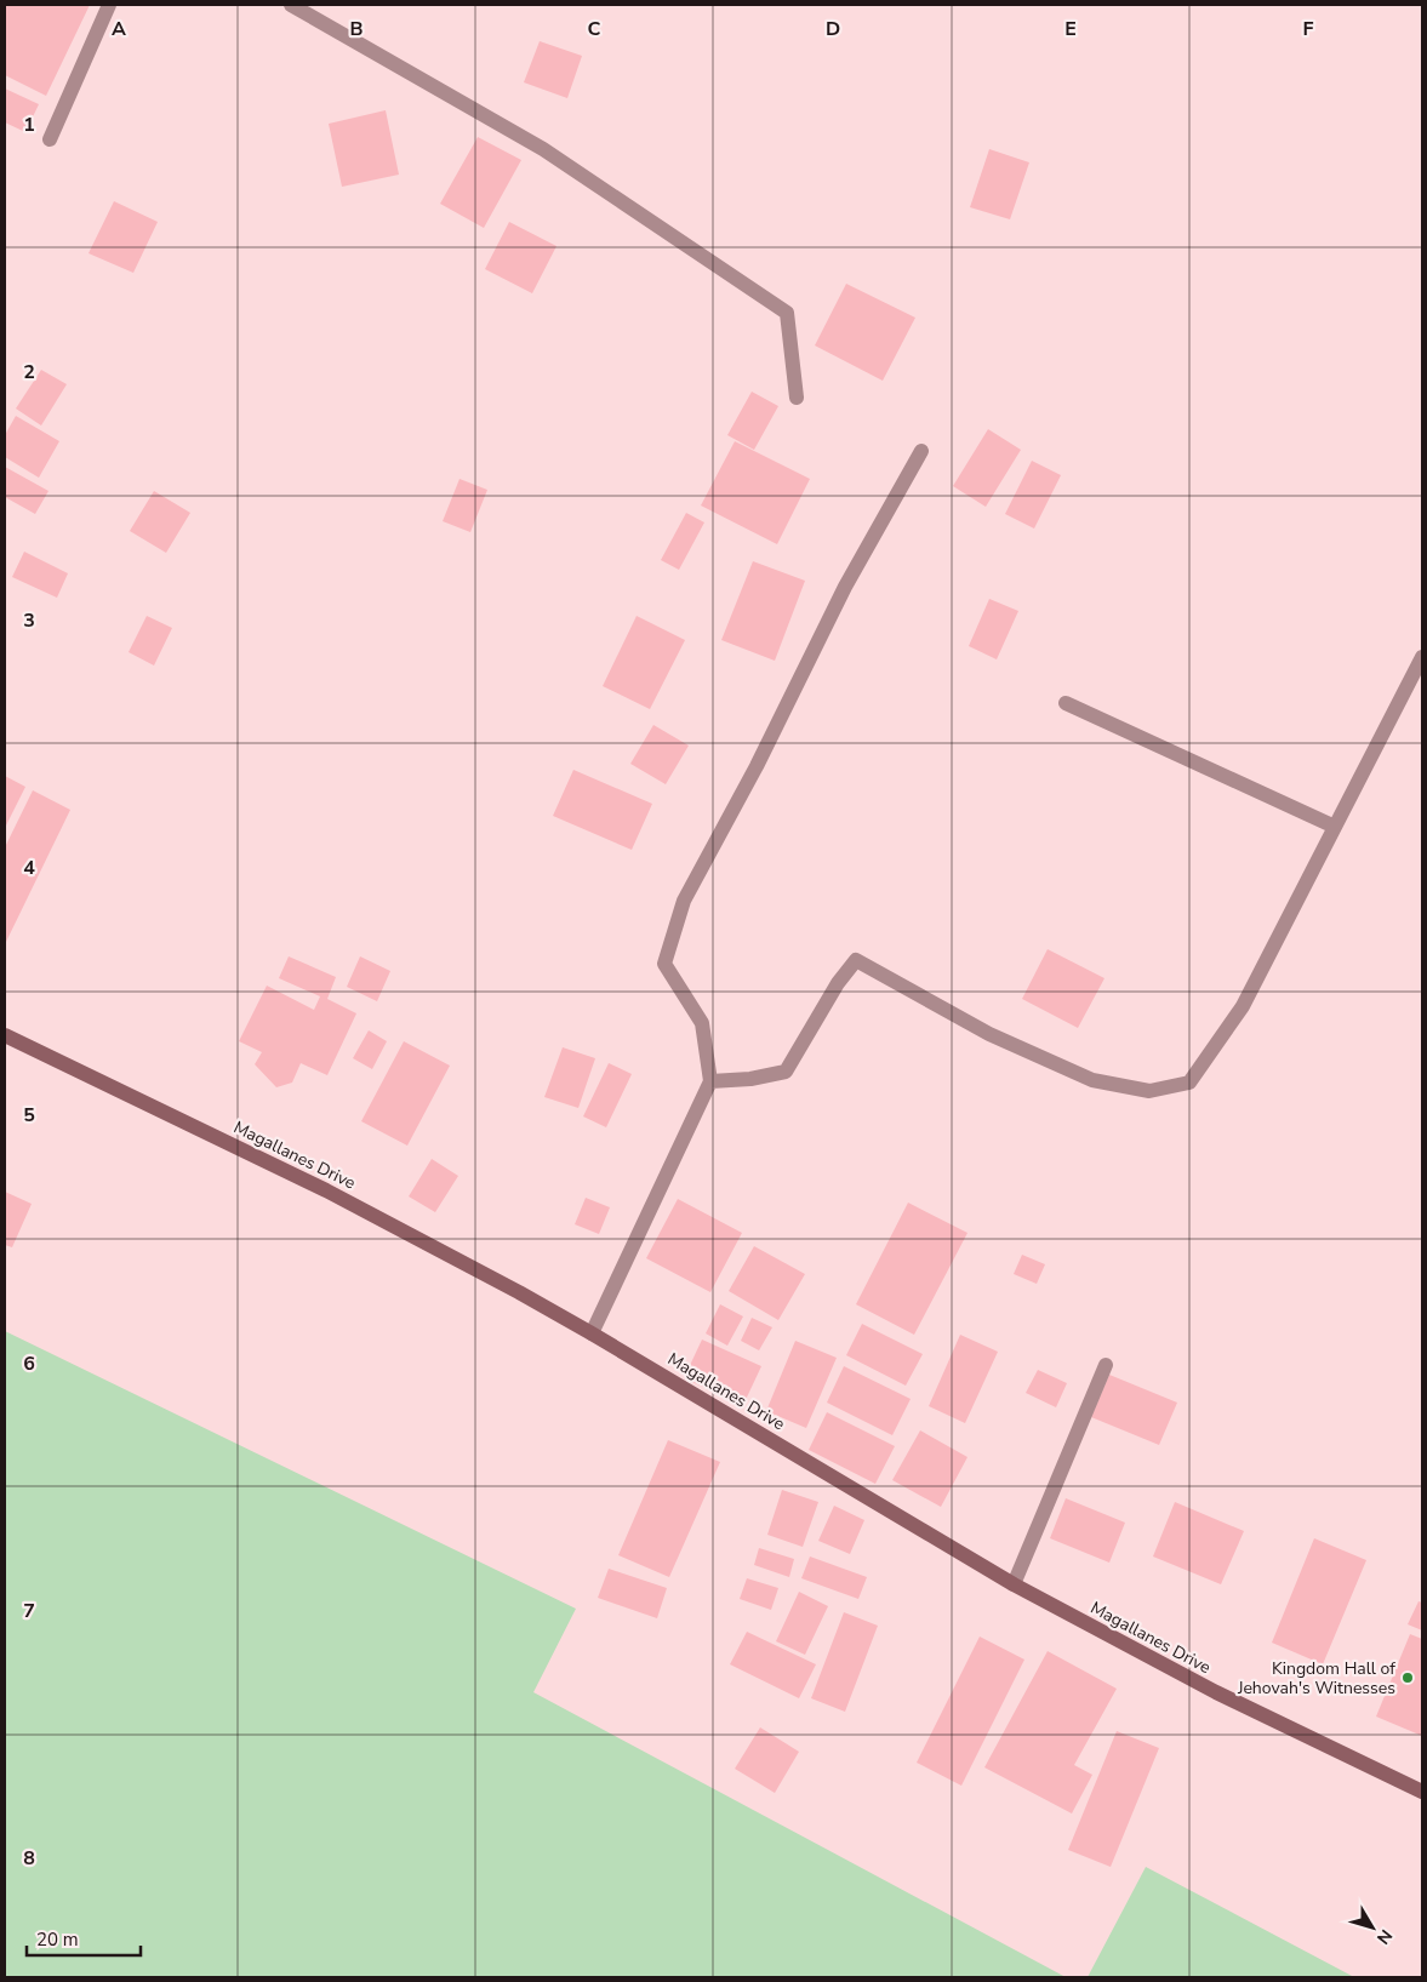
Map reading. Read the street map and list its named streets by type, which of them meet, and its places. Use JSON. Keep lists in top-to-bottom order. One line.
{"streets":{"street":["Magallanes Drive"]},"places":["Kingdom Hall of Jehovah's Witnesses"],"scale_bar":"20 m","north":"bottom right","grid":{"columns":["A","B","C","D","E","F"],"rows":["1","2","3","4","5","6","7","8"]}}
